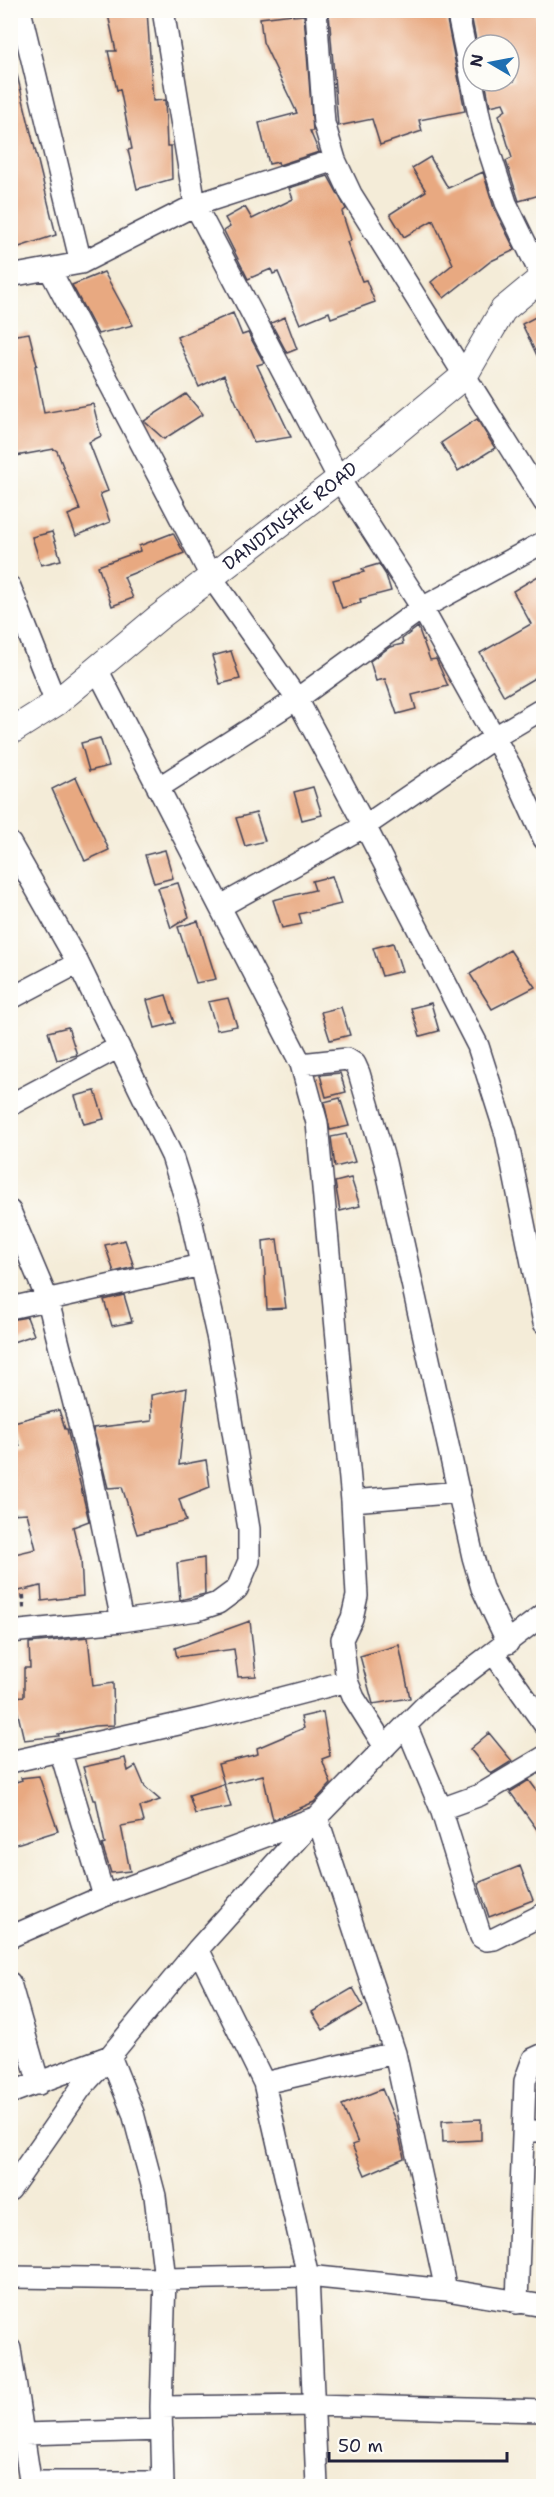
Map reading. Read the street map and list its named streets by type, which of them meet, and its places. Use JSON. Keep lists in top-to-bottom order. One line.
{"streets":{"street":["DANDINSHE ROAD"]},"scale_bar":"50 m","north":"left"}
